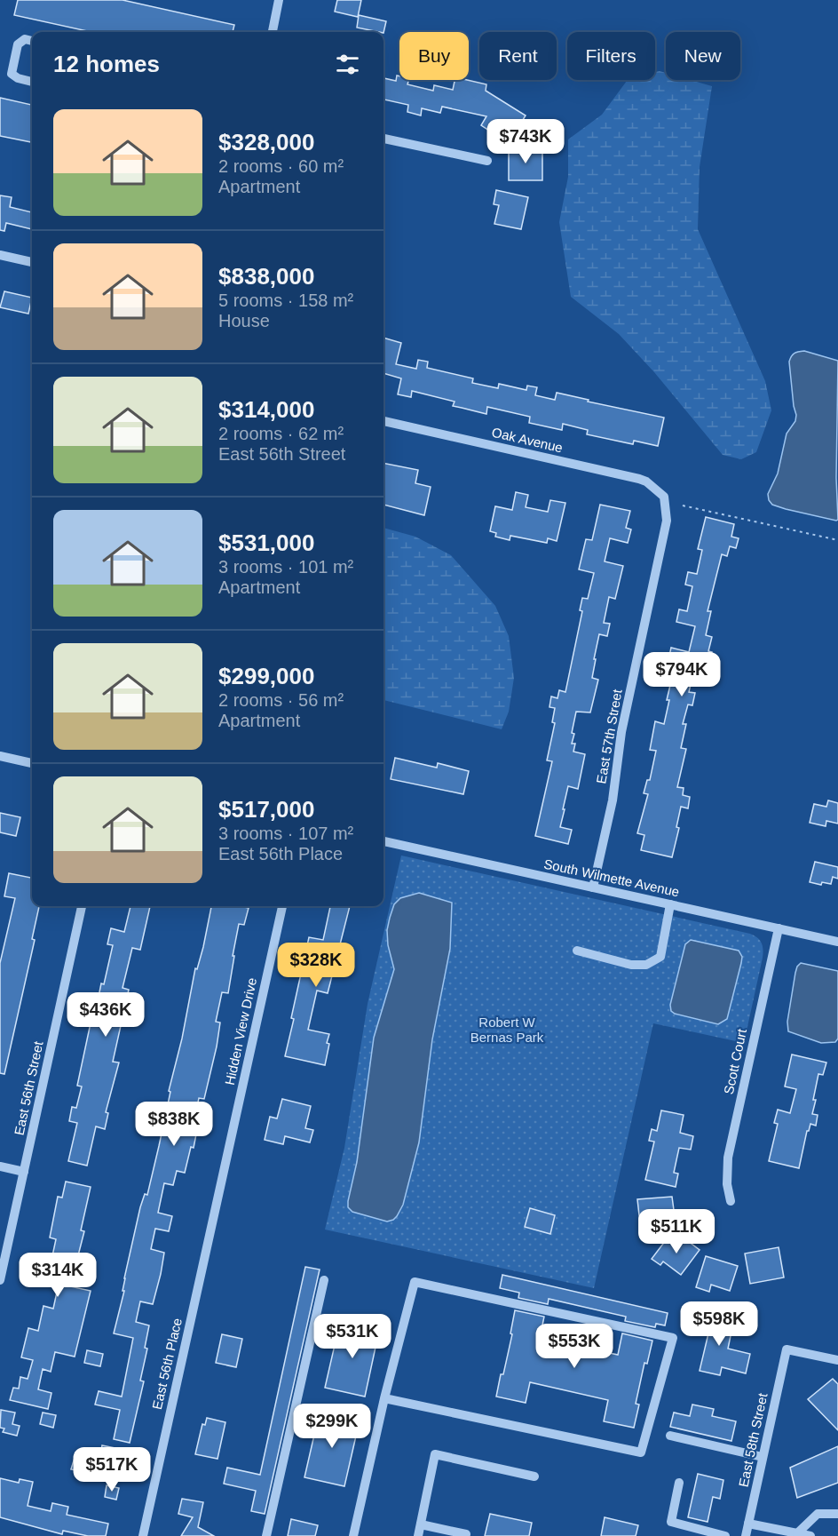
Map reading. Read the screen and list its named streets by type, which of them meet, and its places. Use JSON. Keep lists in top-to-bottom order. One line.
{"streets":{"street":["Oak Avenue","East 57th Street","South Wilmette Avenue","Hidden View Drive","Scott Court","East 56th Street","East 56th Place","East 58th Street"]},"crossings":[["Oak Avenue","East 57th Street"],["East 57th Street","South Wilmette Avenue"],["South Wilmette Avenue","Scott Court"],["Hidden View Drive","East 56th Place"]],"parks":["Robert W Bernas Park"],"page":{"chip":["Buy","Rent","Filters","New"],"heading":"12 homes","list":[{"name":"$328,000","note":"2 rooms · 60 m² · Apartment"},{"name":"$838,000","note":"5 rooms · 158 m² · House"},{"name":"$314,000","note":"2 rooms · 62 m² · East 56th Street"},{"name":"$531,000","note":"3 rooms · 101 m² · Apartment"},{"name":"$299,000","note":"2 rooms · 56 m² · Apartment"},{"name":"$517,000","note":"3 rooms · 107 m² · East 56th Place"}],"price":["$743K","$794K","$328K","$436K","$838K","$511K","$314K","$598K","$531K","$553K","$299K","$517K"]}}
